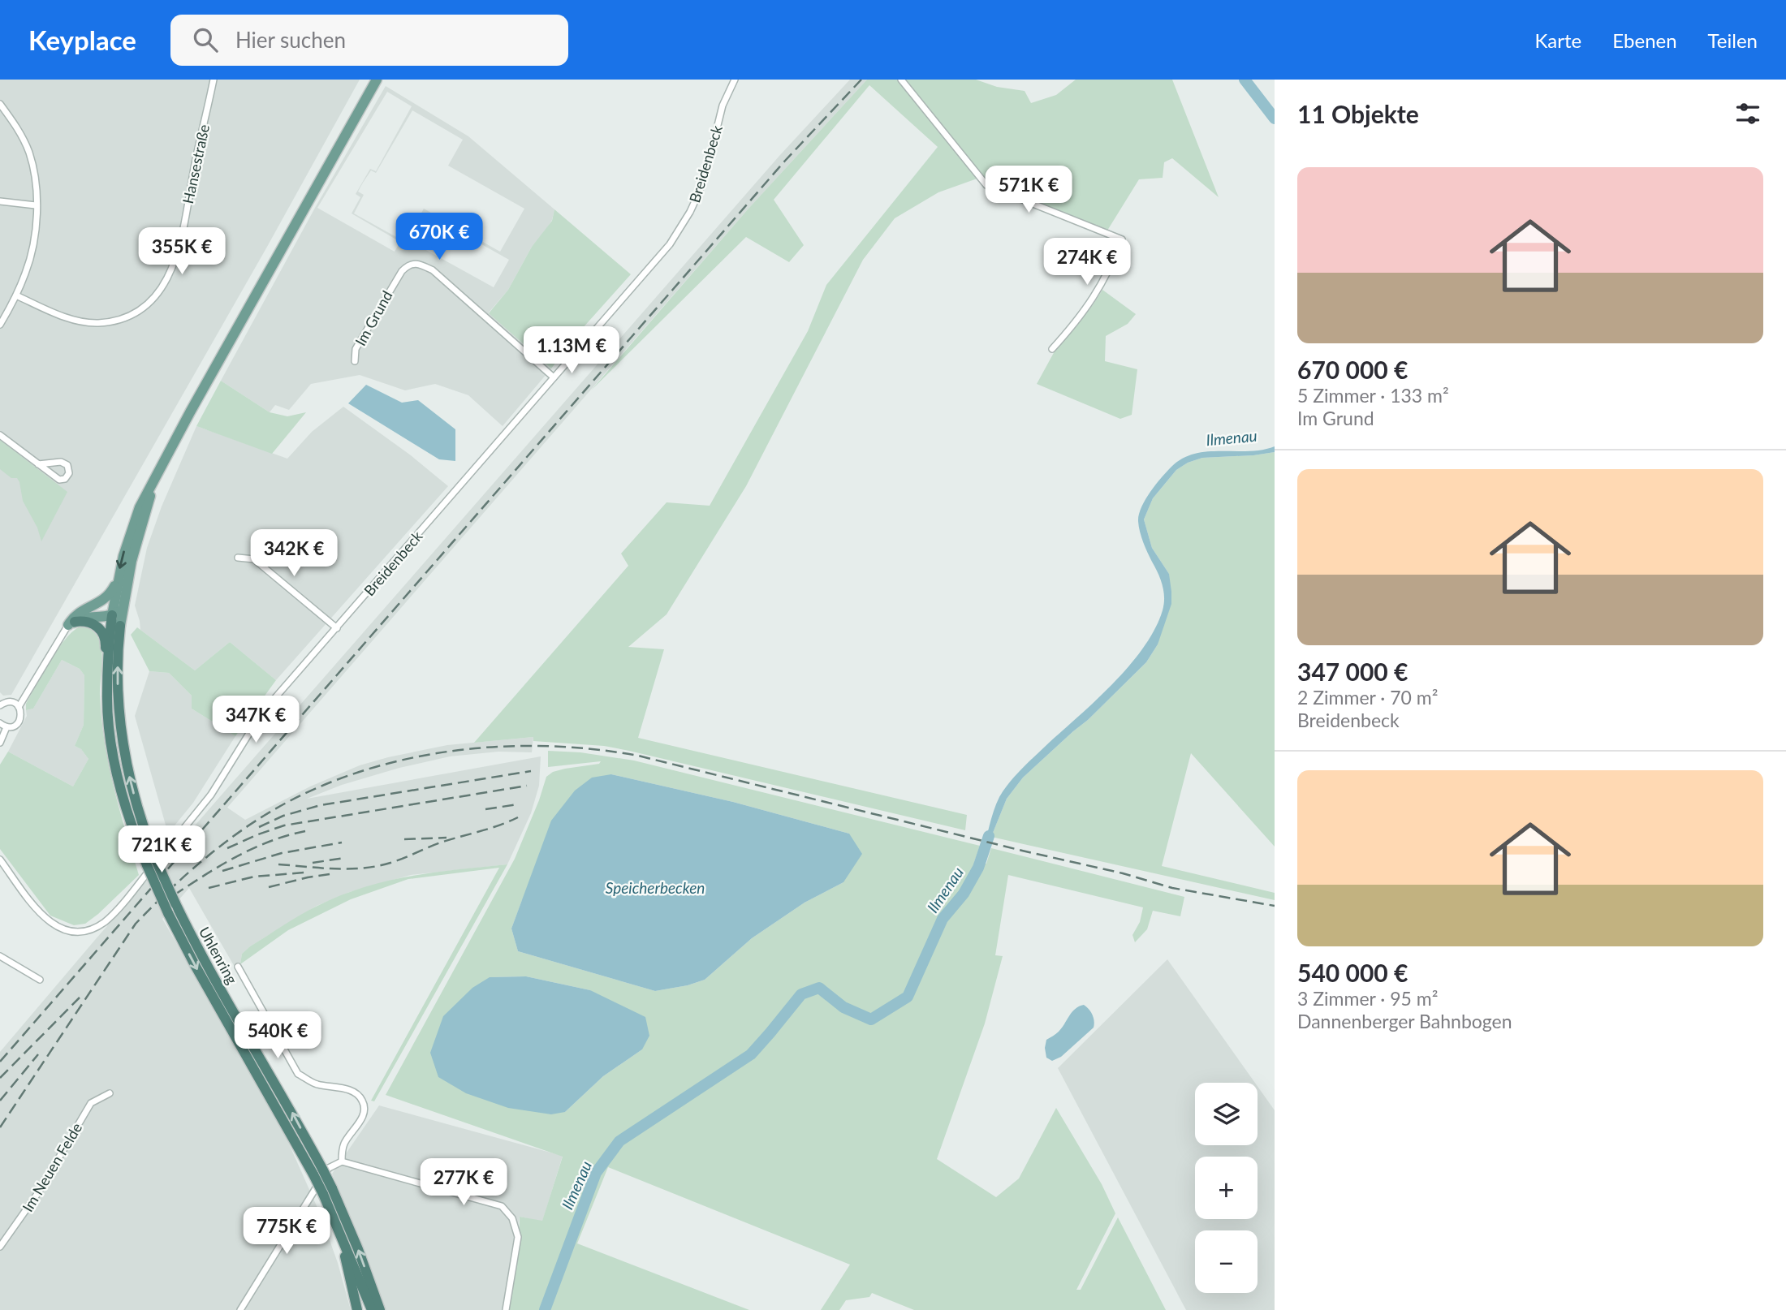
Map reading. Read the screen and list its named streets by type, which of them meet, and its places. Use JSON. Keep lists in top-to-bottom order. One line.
{"streets":{"highway":["Uhlenring"],"street":["Hansestraße","Breidenbeck","Im Grund","Im Neuen Felde"]},"crossings":[["Breidenbeck","Im Grund"]],"water":["Ilmenau","Speicherbecken"],"page":{"header":"Keyplace","search":"Hier suchen","nav":["Karte","Ebenen","Teilen"],"heading":"11 Objekte","list":[{"name":"670 000 €","note":"5 Zimmer · 133 m² · Im Grund"},{"name":"347 000 €","note":"2 Zimmer · 70 m² · Breidenbeck"},{"name":"540 000 €","note":"3 Zimmer · 95 m² · Dannenberger Bahnbogen"}],"price":["571K €","670K €","355K €","274K €","1.13M €","342K €","347K €","721K €","540K €","277K €","775K €"],"map_buttons":["+","−"]}}
